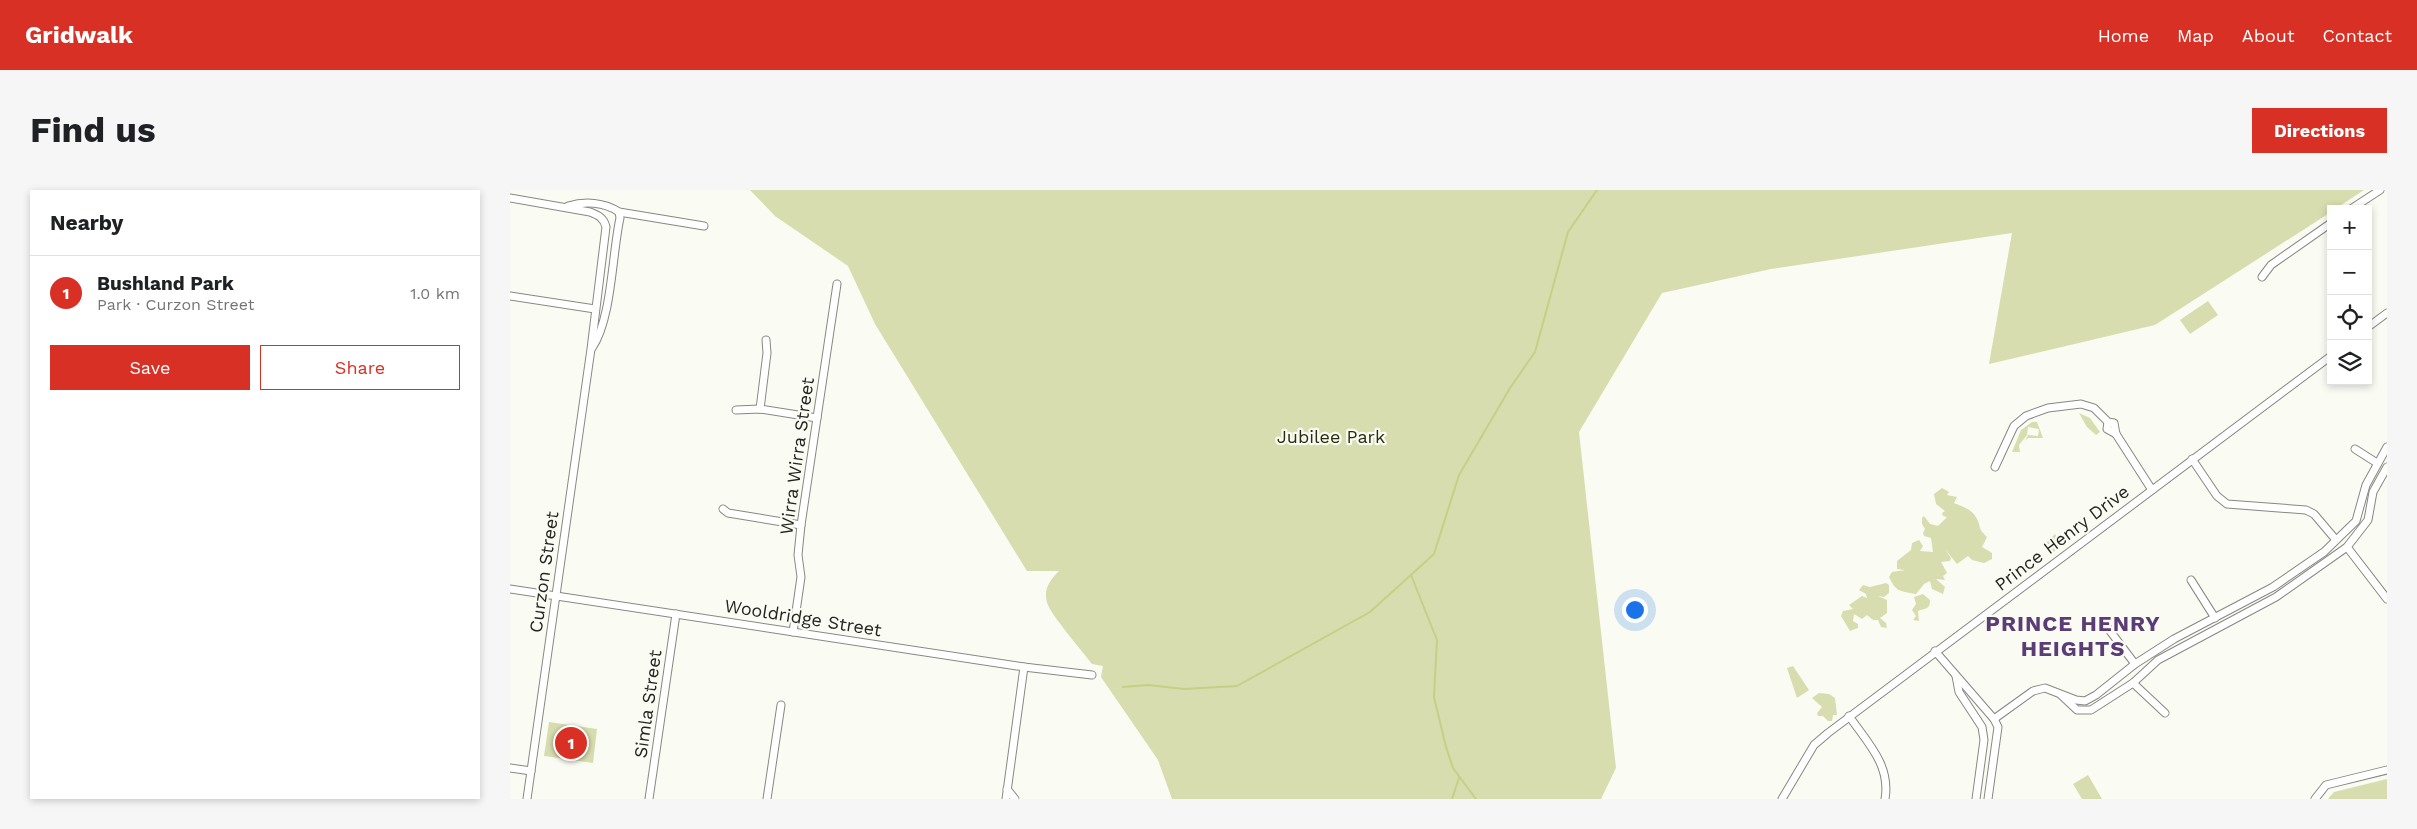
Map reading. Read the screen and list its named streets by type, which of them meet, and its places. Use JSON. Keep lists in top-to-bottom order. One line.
{"streets":{"street":["Wirra Wirra Street","Prince Henry Drive","Curzon Street","Wooldridge Street","Simla Street"]},"crossings":[["Wirra Wirra Street","Wooldridge Street"],["Curzon Street","Wooldridge Street"],["Wooldridge Street","Simla Street"]],"districts":["PRINCE HENRY HEIGHTS"],"parks":["Jubilee Park"],"page":{"header":"Gridwalk","nav":["Home","Map","About","Contact"],"buttons":["Directions",["Save","Share"]],"title":"Find us","heading":"Nearby","map_buttons":["+","−"],"list":[{"mark":"1","name":"Bushland Park","note":"Park · Curzon Street","value":"1.0 km"}],"pins":"1"}}
